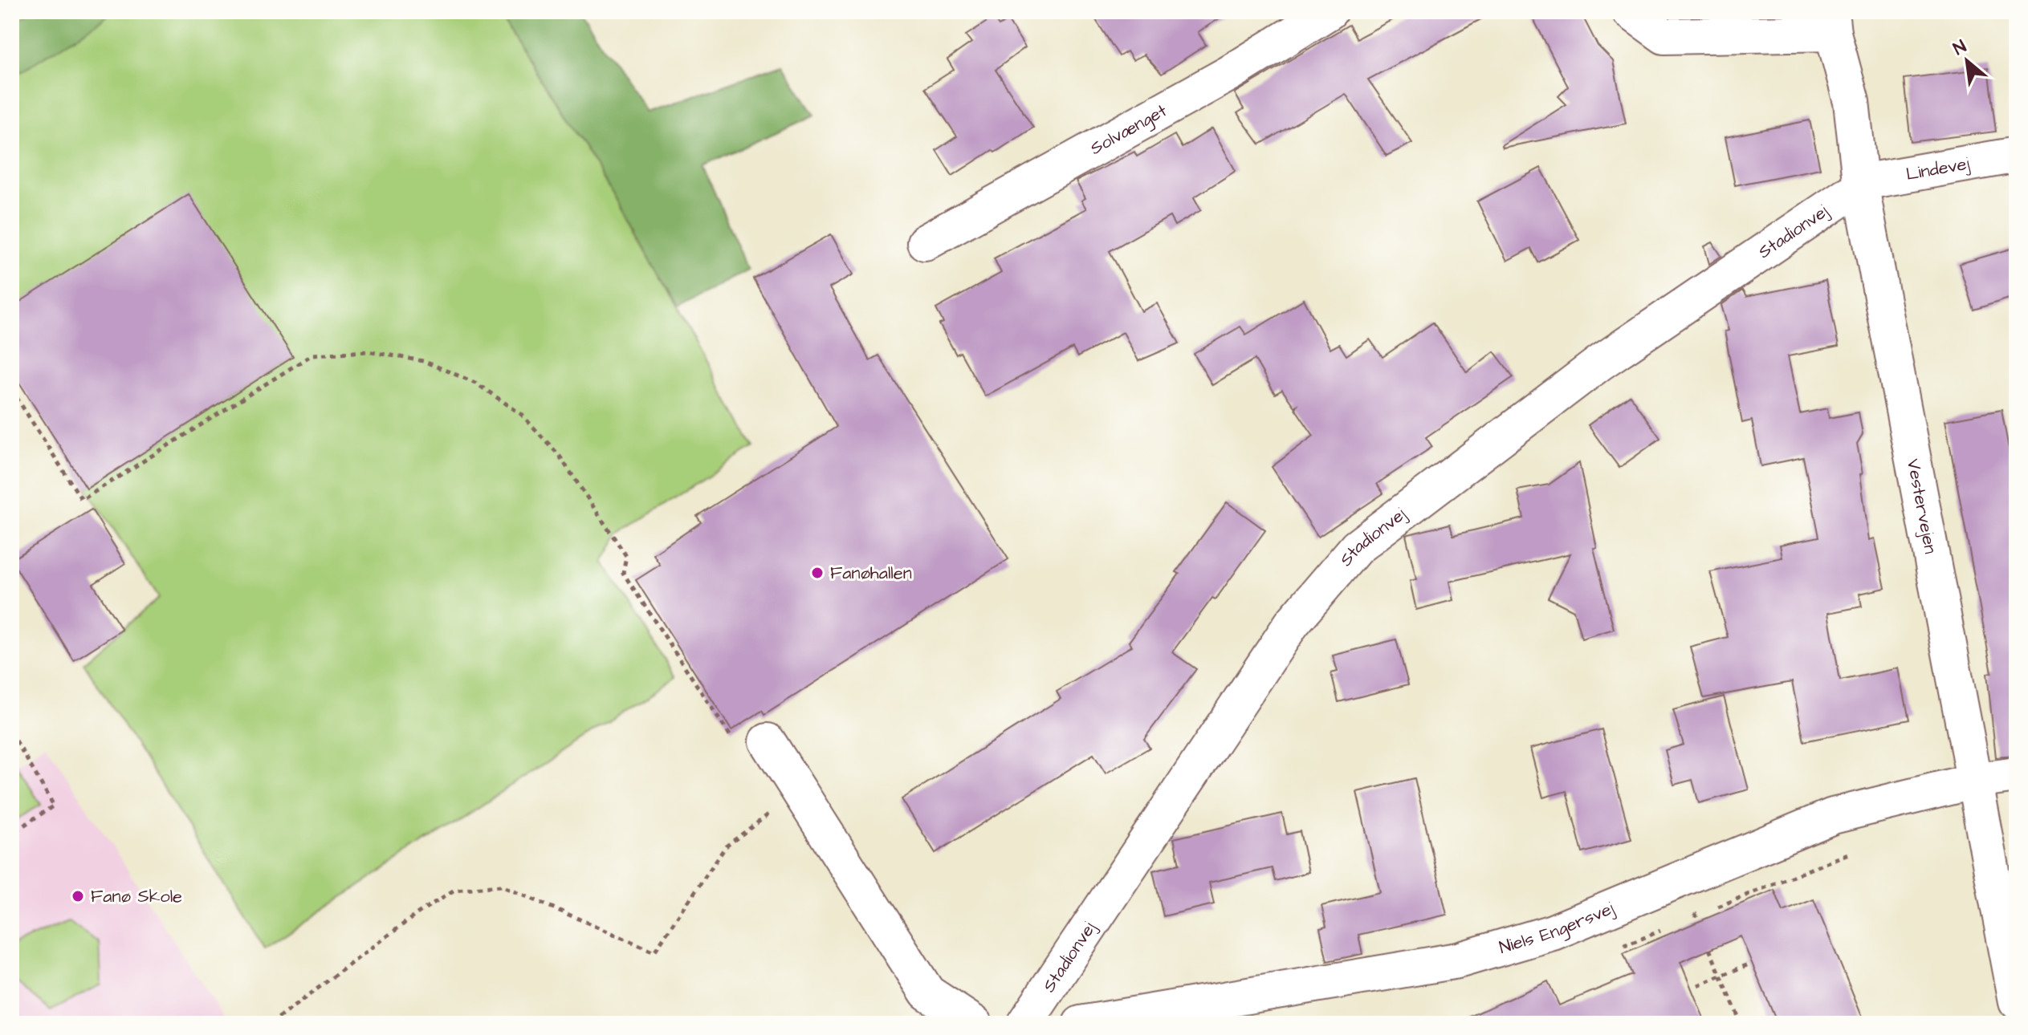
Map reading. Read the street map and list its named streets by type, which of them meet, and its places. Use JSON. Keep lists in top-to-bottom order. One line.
{"streets":{"street":["Solvænget","Lindevej","Stadionvej","Vestervejen","Niels Engersvej"]},"crossings":[["Lindevej","Stadionvej"],["Lindevej","Vestervejen"],["Stadionvej","Vestervejen"],["Vestervejen","Niels Engersvej"]],"places":["Fanøhallen","Fanø Skole"],"north":"top left"}
